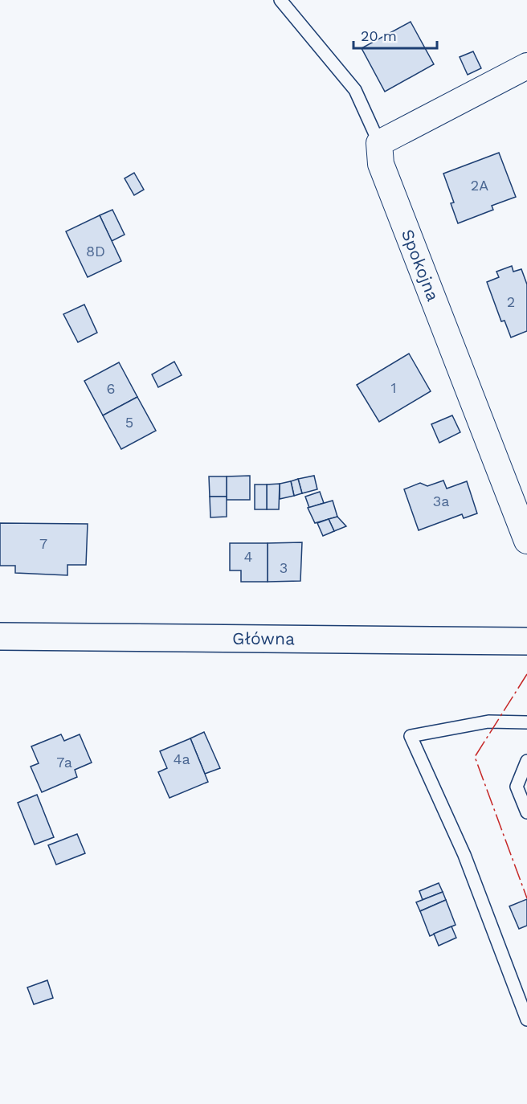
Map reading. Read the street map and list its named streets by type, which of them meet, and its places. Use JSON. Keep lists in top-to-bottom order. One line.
{"streets":{"main road":["Główna"],"street":["Spokojna"]},"house_numbers":["2A","8D","2","1","6","5","3a","7","4","3","4a","7a"],"scale_bar":"20 m"}
